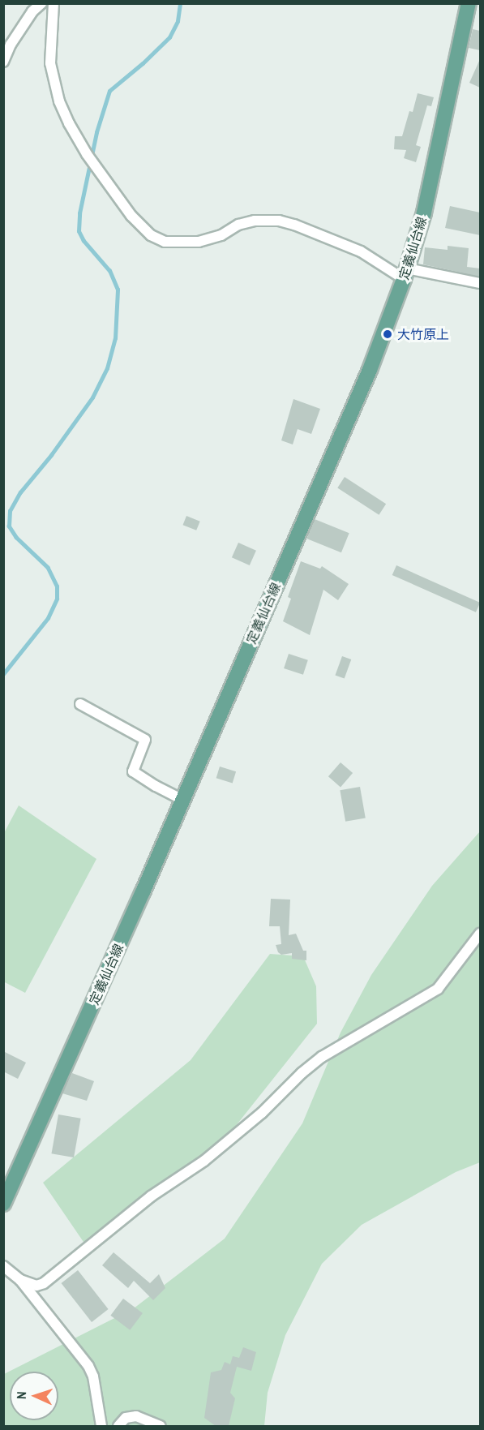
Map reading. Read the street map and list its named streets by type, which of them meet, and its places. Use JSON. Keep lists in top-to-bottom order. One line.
{"streets":{"main road":["定義仙台線"]},"places":["大竹原上"],"north":"left"}
